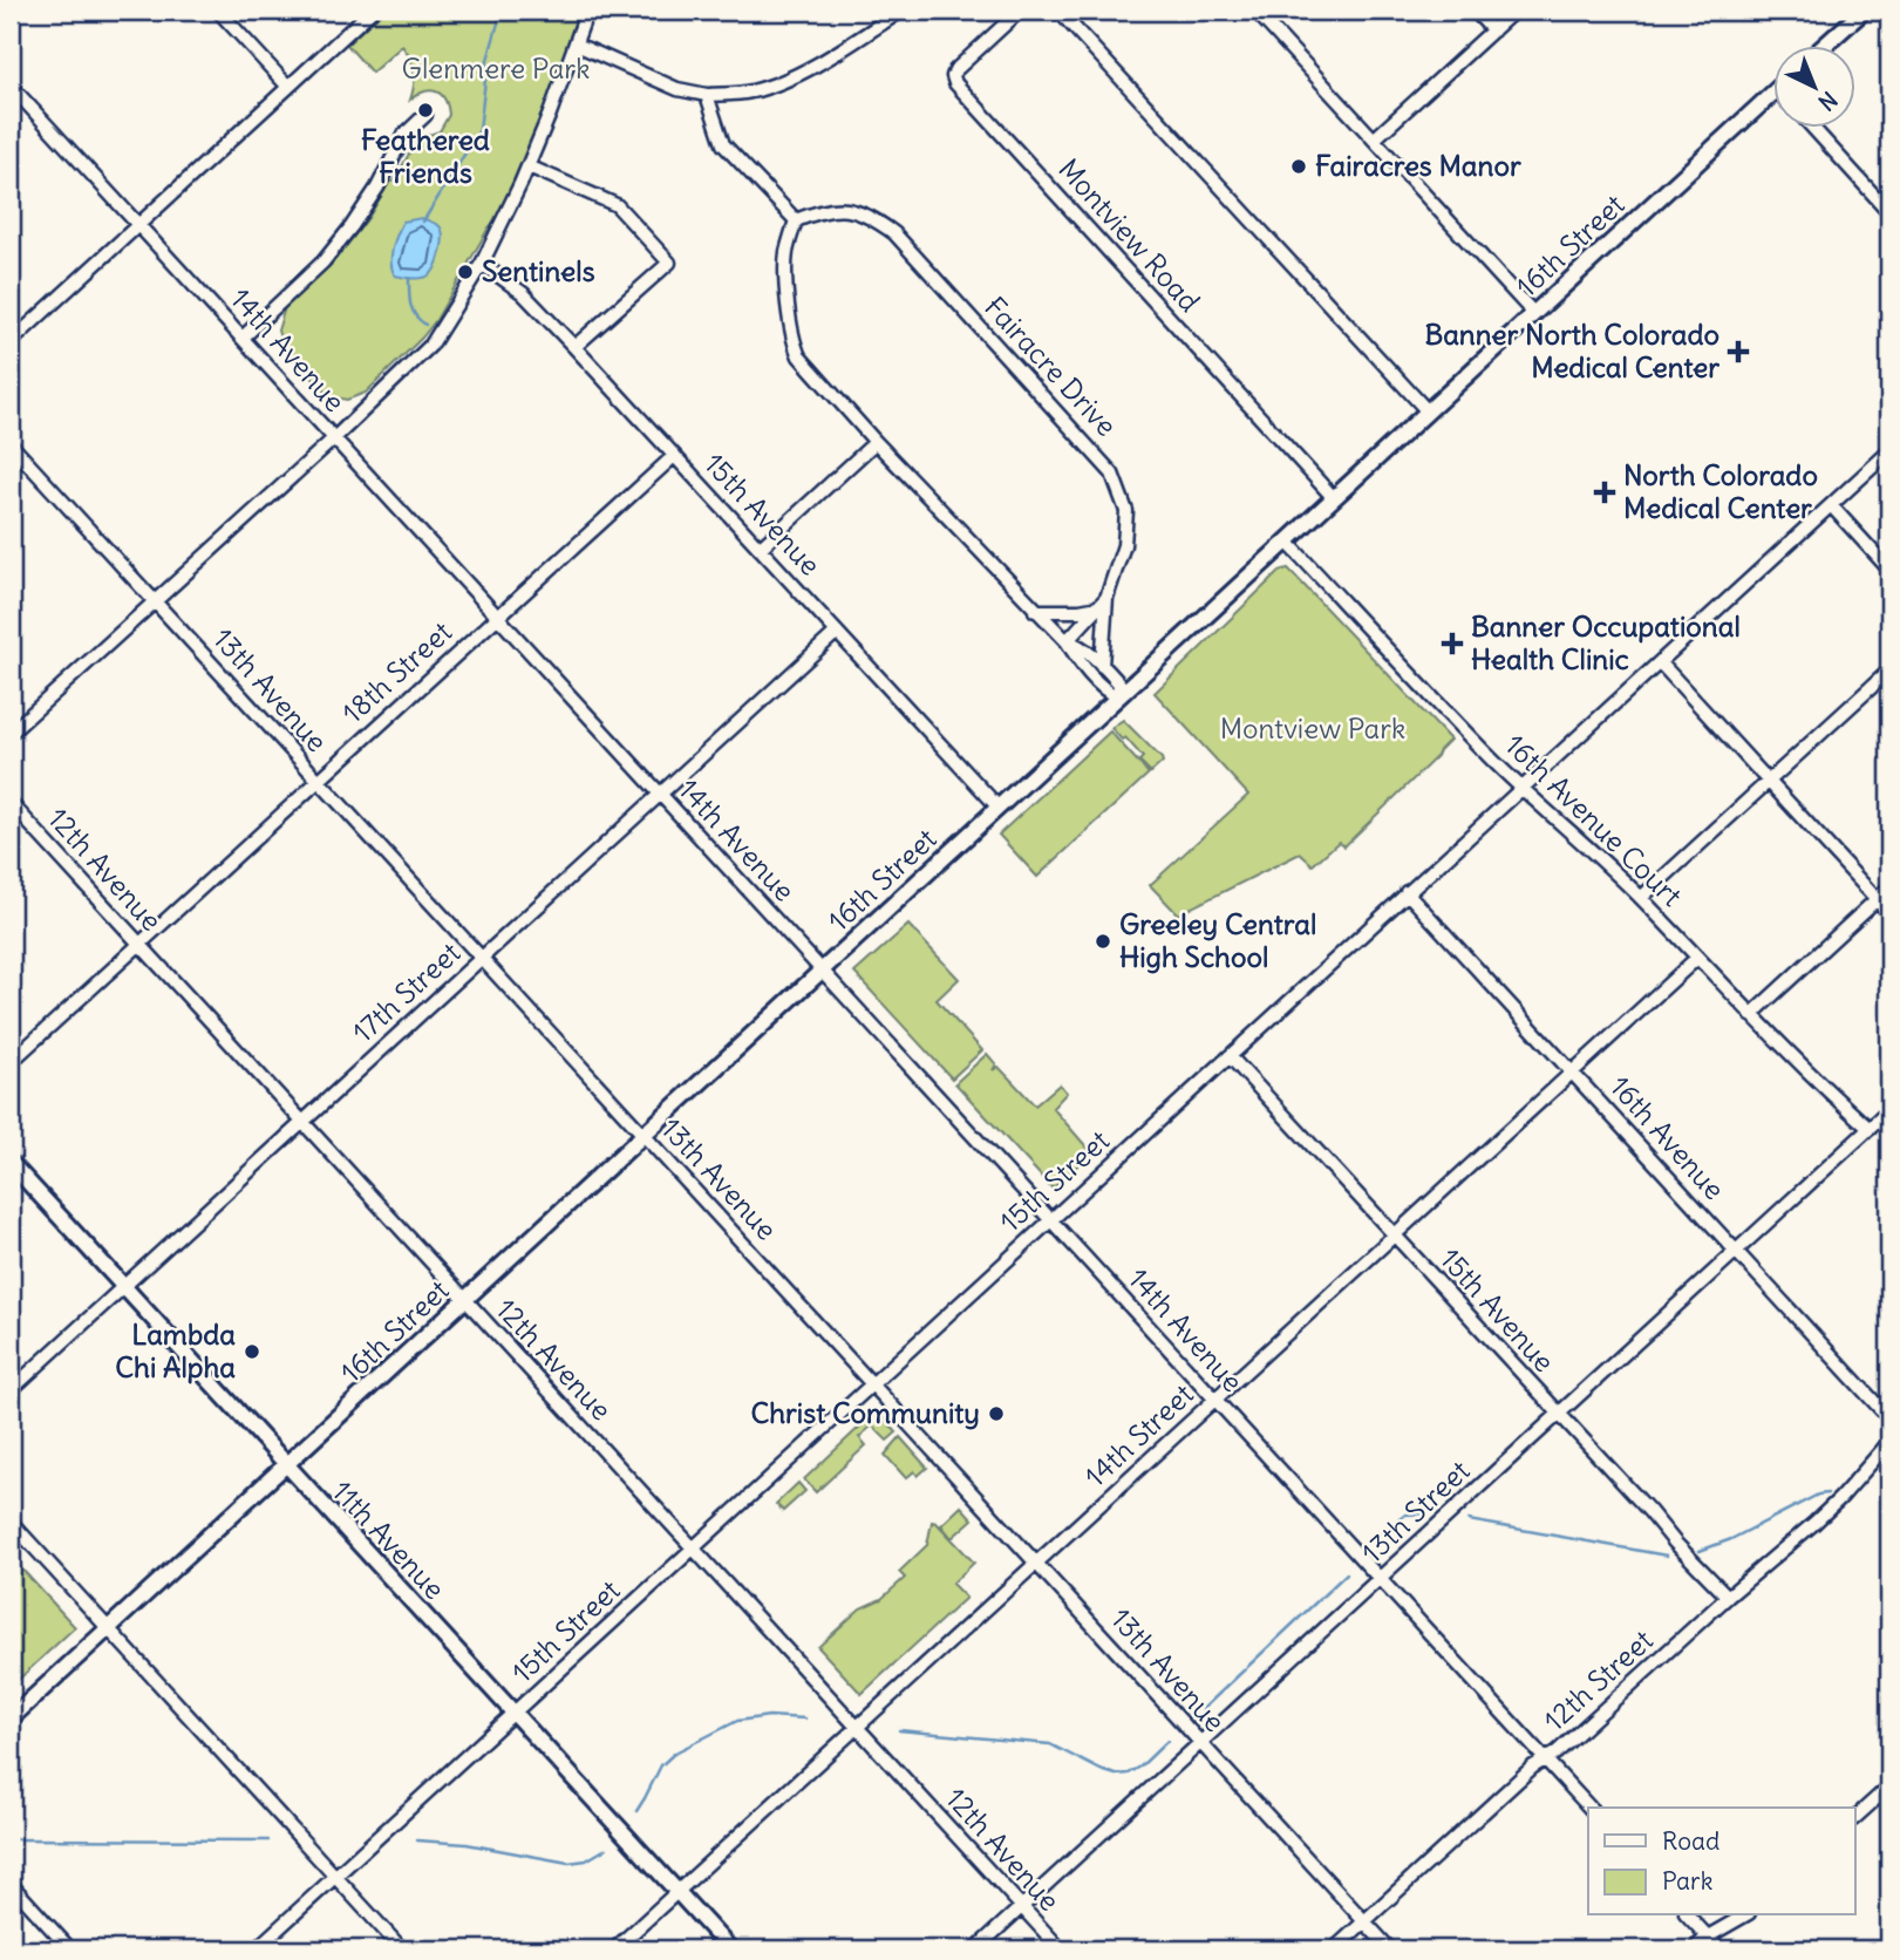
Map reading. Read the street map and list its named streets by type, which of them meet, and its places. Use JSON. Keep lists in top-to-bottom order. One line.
{"streets":{"main road":["16th Street","11th Avenue"],"street":["Montview Road","14th Avenue","Fairacre Drive","15th Avenue","18th Street","13th Avenue","16th Avenue Court","12th Avenue","17th Street","16th Avenue","15th Street","14th Street","13th Street","12th Street"]},"crossings":[["Montview Road","16th Street"],["16th Street","14th Avenue"],["16th Street","15th Avenue"],["16th Street","13th Avenue"],["16th Street","16th Avenue Court"],["16th Street","12th Avenue"],["16th Street","11th Avenue"],["14th Avenue","18th Street"],["14th Avenue","17th Street"],["14th Avenue","15th Street"],["14th Avenue","14th Street"],["14th Avenue","13th Street"],["14th Avenue","12th Street"],["15th Avenue","18th Street"],["15th Avenue","17th Street"],["15th Avenue","15th Street"],["15th Avenue","14th Street"],["15th Avenue","13th Street"],["15th Avenue","12th Street"],["18th Street","13th Avenue"],["18th Street","12th Avenue"],["13th Avenue","17th Street"],["13th Avenue","15th Street"],["13th Avenue","14th Street"],["13th Avenue","13th Street"],["13th Avenue","12th Street"],["16th Avenue Court","15th Street"],["16th Avenue Court","14th Street"],["16th Avenue Court","13th Street"],["12th Avenue","17th Street"],["12th Avenue","15th Street"],["12th Avenue","14th Street"],["12th Avenue","13th Street"],["17th Street","11th Avenue"],["16th Avenue","15th Street"],["16th Avenue","14th Street"],["16th Avenue","13th Street"],["15th Street","11th Avenue"],["14th Street","11th Avenue"]],"parks":["Glenmere Park","Montview Park"],"places":{"other":["Feathered Friends","Fairacres Manor","Sentinels","Greeley Central High School","Lambda Chi Alpha","Christ Community"],"health":["Banner North Colorado Medical Center","North Colorado Medical Center","Banner Occupational Health Clinic"]},"legend":["Road","Park"],"north":"bottom right"}
